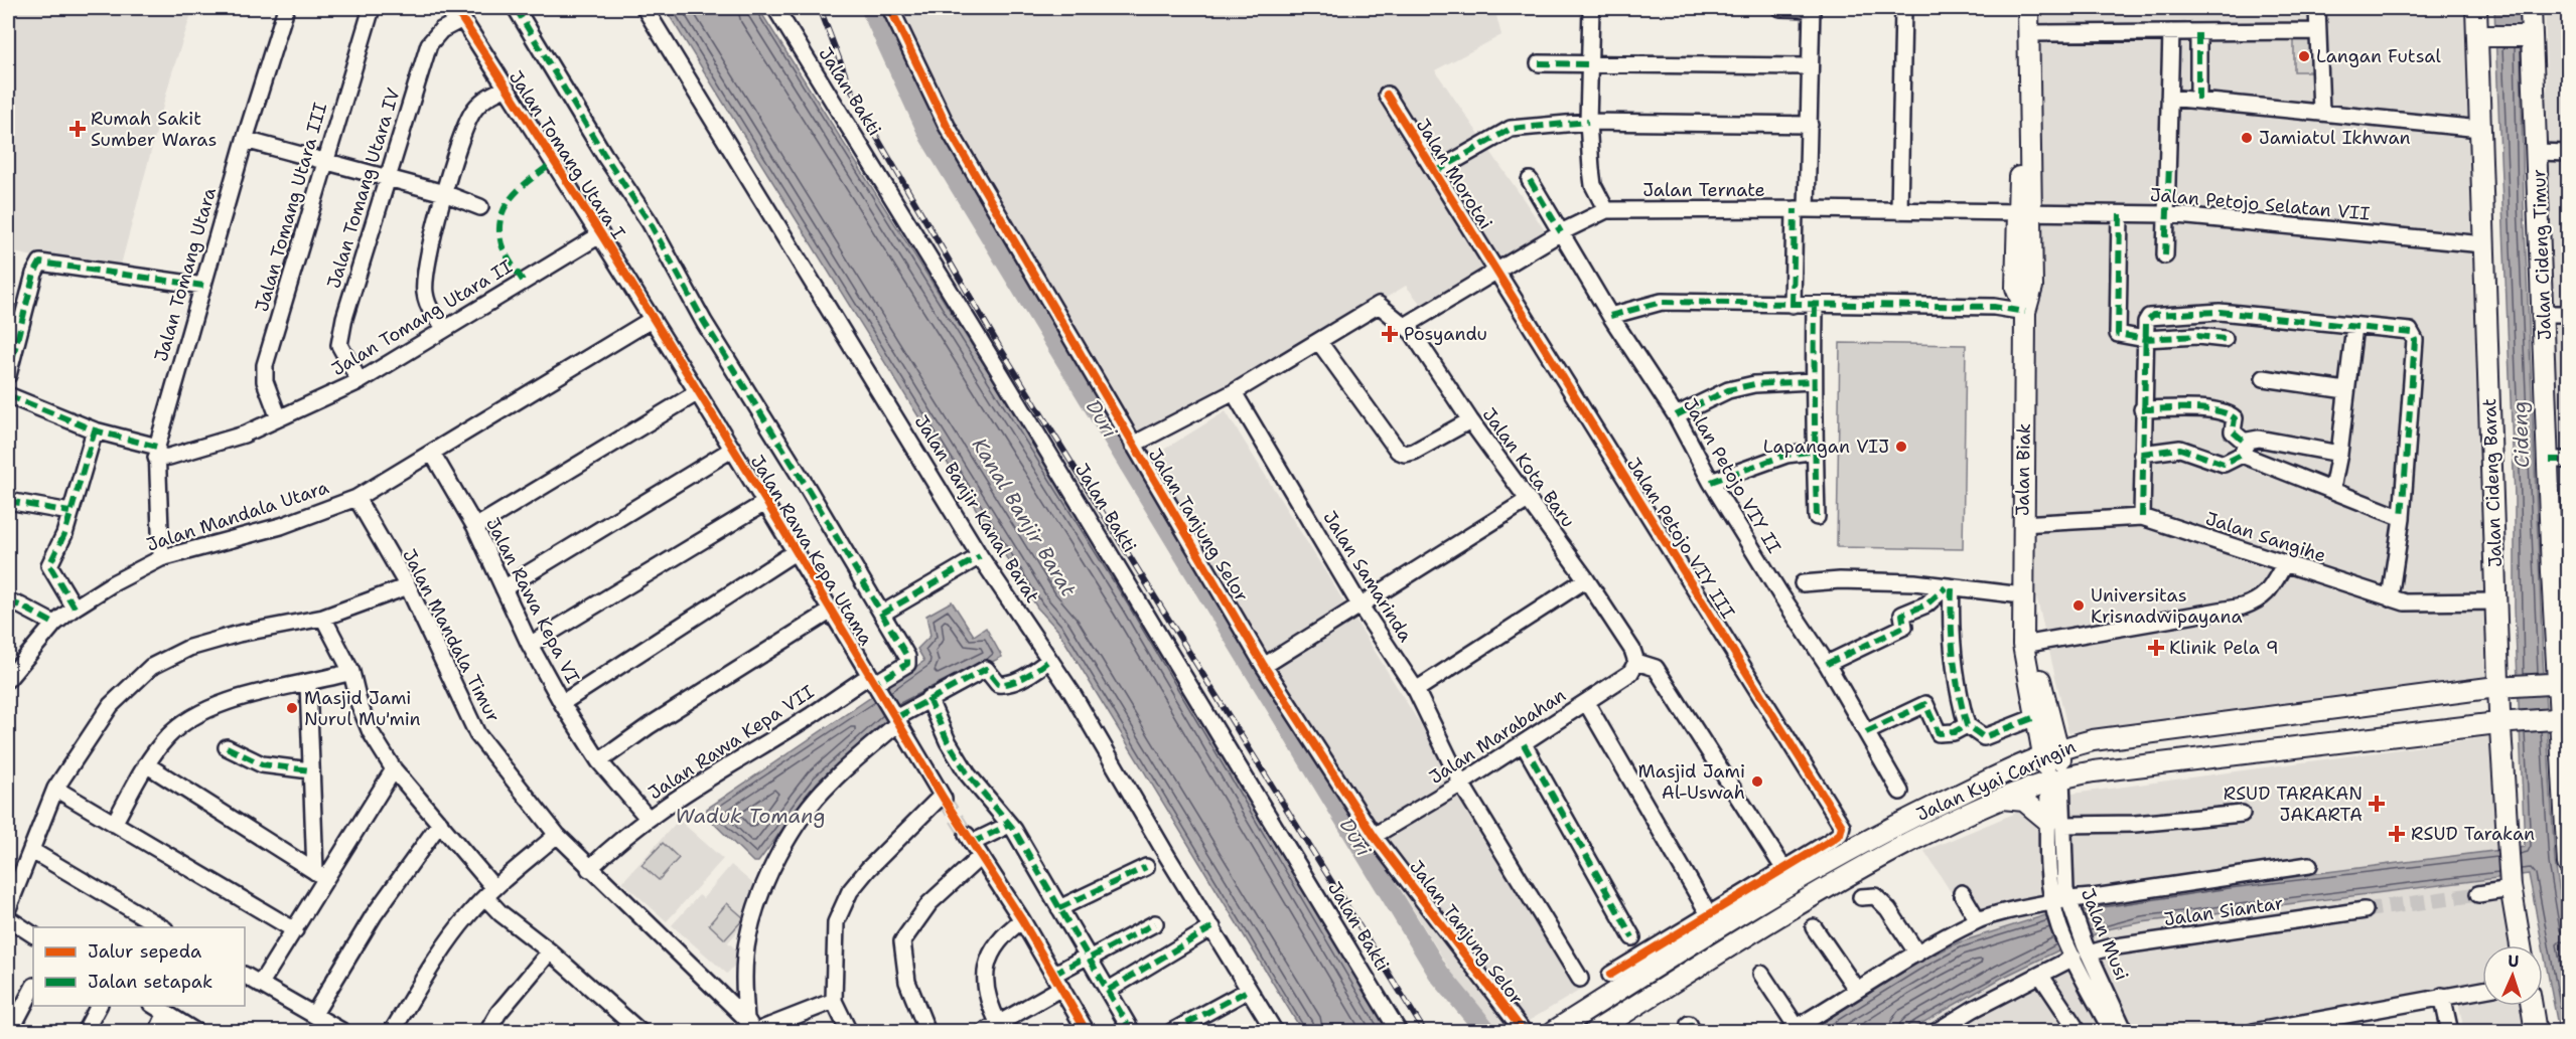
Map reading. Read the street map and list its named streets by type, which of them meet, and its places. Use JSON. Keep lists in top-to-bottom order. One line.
{"streets":{"main road":["Jalan Cideng Timur","Jalan Biak","Jalan Cideng Barat","Jalan Kyai Caringin"],"street":["Jalan Bakti","Jalan Tomang Utara I","Jalan Morotai","Jalan Tomang Utara IV","Jalan Ternate","Jalan Petojo Selatan VII","Jalan Tomang Utara III","Jalan Tomang Utara","Jalan Tomang Utara II","Jalan Kota Baru","Jalan Petojo VIY II","Jalan Banjir Kanal Barat","Jalan Mandala Utara","Jalan Tanjung Selor","Jalan Sangihe","Jalan Petojo VIY III","Jalan Rawa Kepa Utama","Jalan Samarinda","Jalan Rawa Kepa VI","Jalan Mandala Timur","Jalan Marabahan","Jalan Rawa Kepa VII","Jalan Siantar","Jalan Musi"]},"crossings":[["Jalan Tomang Utara I","Jalan Tomang Utara IV"],["Jalan Tomang Utara I","Jalan Tomang Utara II"],["Jalan Tomang Utara I","Jalan Mandala Utara"],["Jalan Tomang Utara I","Jalan Rawa Kepa Utama"],["Jalan Morotai","Jalan Ternate"],["Jalan Morotai","Jalan Petojo VIY III"],["Jalan Tomang Utara IV","Jalan Tomang Utara II"],["Jalan Ternate","Jalan Petojo Selatan VII"],["Jalan Ternate","Jalan Kota Baru"],["Jalan Ternate","Jalan Biak"],["Jalan Ternate","Jalan Petojo VIY II"],["Jalan Ternate","Jalan Petojo VIY III"],["Jalan Petojo Selatan VII","Jalan Biak"],["Jalan Petojo Selatan VII","Jalan Cideng Barat"],["Jalan Tomang Utara III","Jalan Tomang Utara II"],["Jalan Cideng Timur","Jalan Kyai Caringin"],["Jalan Tomang Utara","Jalan Tomang Utara II"],["Jalan Tomang Utara","Jalan Mandala Utara"],["Jalan Kota Baru","Jalan Marabahan"],["Jalan Biak","Jalan Sangihe"],["Jalan Biak","Jalan Kyai Caringin"],["Jalan Biak","Jalan Musi"],["Jalan Cideng Barat","Jalan Sangihe"],["Jalan Cideng Barat","Jalan Kyai Caringin"],["Jalan Mandala Utara","Jalan Rawa Kepa Utama"],["Jalan Mandala Utara","Jalan Rawa Kepa VI"],["Jalan Mandala Utara","Jalan Mandala Timur"],["Jalan Tanjung Selor","Jalan Marabahan"],["Jalan Rawa Kepa Utama","Jalan Rawa Kepa VII"],["Jalan Samarinda","Jalan Marabahan"],["Jalan Rawa Kepa VI","Jalan Rawa Kepa VII"],["Jalan Mandala Timur","Jalan Rawa Kepa VII"],["Jalan Kyai Caringin","Jalan Musi"],["Jalan Siantar","Jalan Musi"]],"water":["Duri","Cideng","Kanal Banjir Barat","Waduk Tomang"],"places":{"other":["Langan Futsal","Jamiatul Ikhwan","Lapangan VIJ","Universitas Krisnadwipayana","Masjid Jami Nurul Mu'min","Masjid Jami Al-Uswah"],"health":["Rumah Sakit Sumber Waras","Posyandu","Klinik Pela 9","RSUD TARAKAN JAKARTA","RSUD Tarakan"]},"legend":["Jalur sepeda","Jalan setapak"],"north":"top"}
